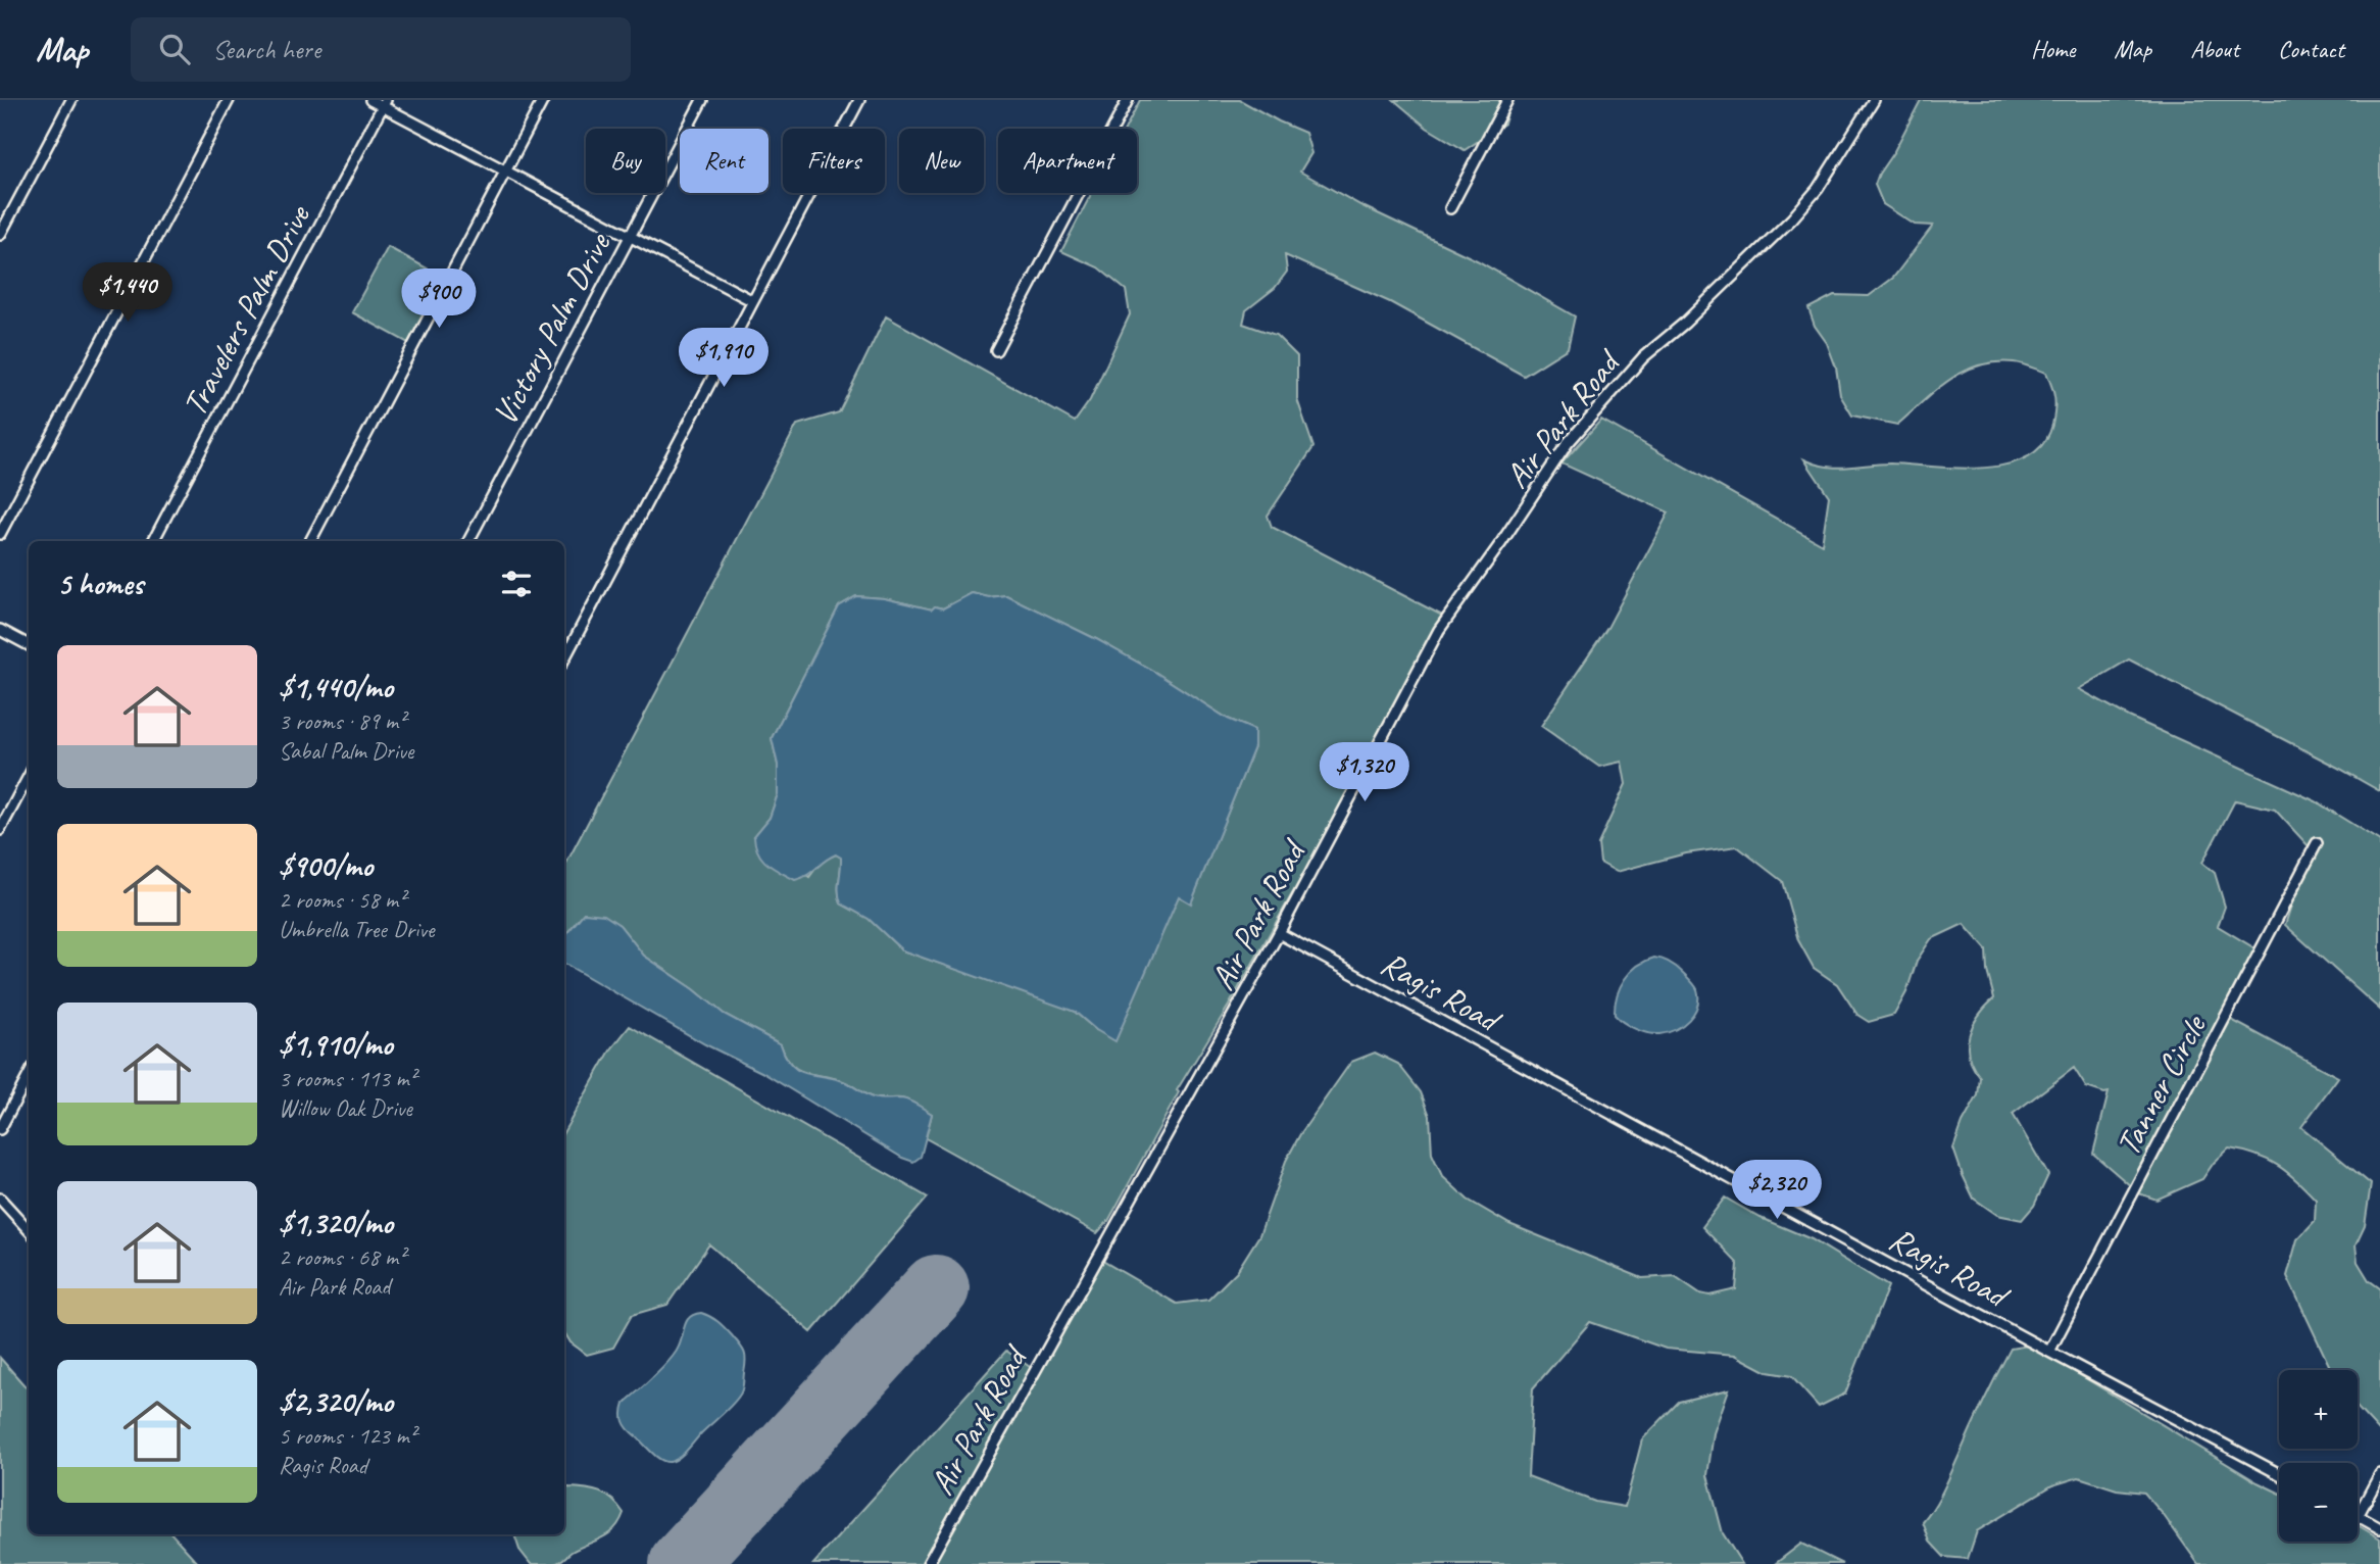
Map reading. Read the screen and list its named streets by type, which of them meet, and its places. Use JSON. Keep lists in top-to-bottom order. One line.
{"streets":{"street":["Travelers Palm Drive","Victory Palm Drive","Air Park Road","Ragis Road","Tanner Circle"]},"crossings":[["Air Park Road","Ragis Road"],["Ragis Road","Tanner Circle"]],"page":{"header":"Map","search":"Search here","nav":["Home","Map","About","Contact"],"chip":["Buy","Rent","Filters","New","Apartment"],"price":["$1,440","$900","$1,910","$1,320","$2,320"],"heading":"5 homes","list":[{"name":"$1,440/mo","note":"3 rooms · 89 m² · Sabal Palm Drive"},{"name":"$900/mo","note":"2 rooms · 58 m² · Umbrella Tree Drive"},{"name":"$1,910/mo","note":"3 rooms · 113 m² · Willow Oak Drive"},{"name":"$1,320/mo","note":"2 rooms · 68 m² · Air Park Road"},{"name":"$2,320/mo","note":"5 rooms · 123 m² · Ragis Road"}],"map_buttons":["+","−"]}}
